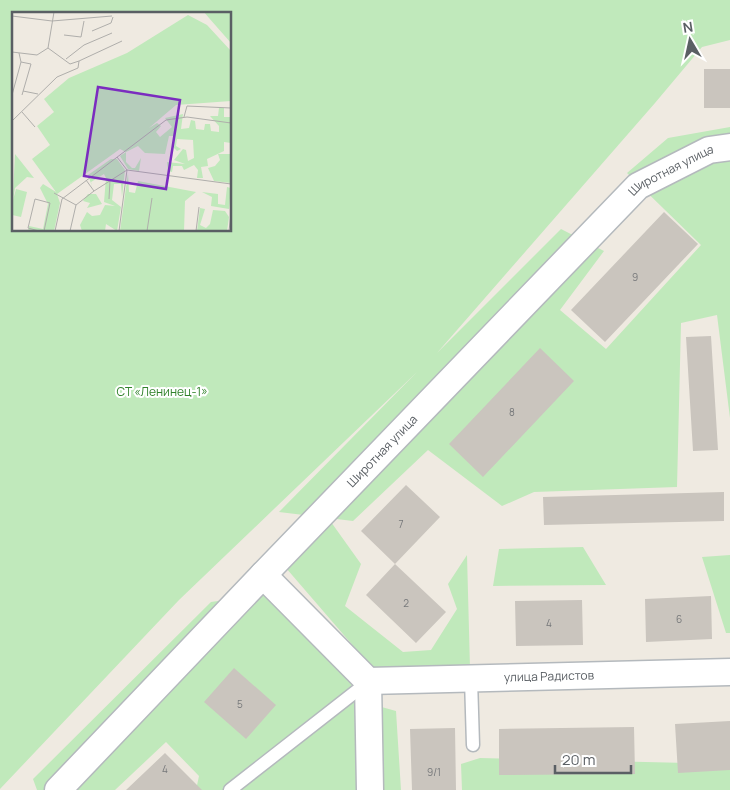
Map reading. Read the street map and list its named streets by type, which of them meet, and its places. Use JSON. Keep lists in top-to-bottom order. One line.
{"streets":{"street":["Широтная улица","улица Радистов"]},"parks":["СТ «Ленинец-1»"],"house_numbers":["9","8","7","2","6","4","5","4","9/1"],"scale_bar":"20 m","north":"top"}
